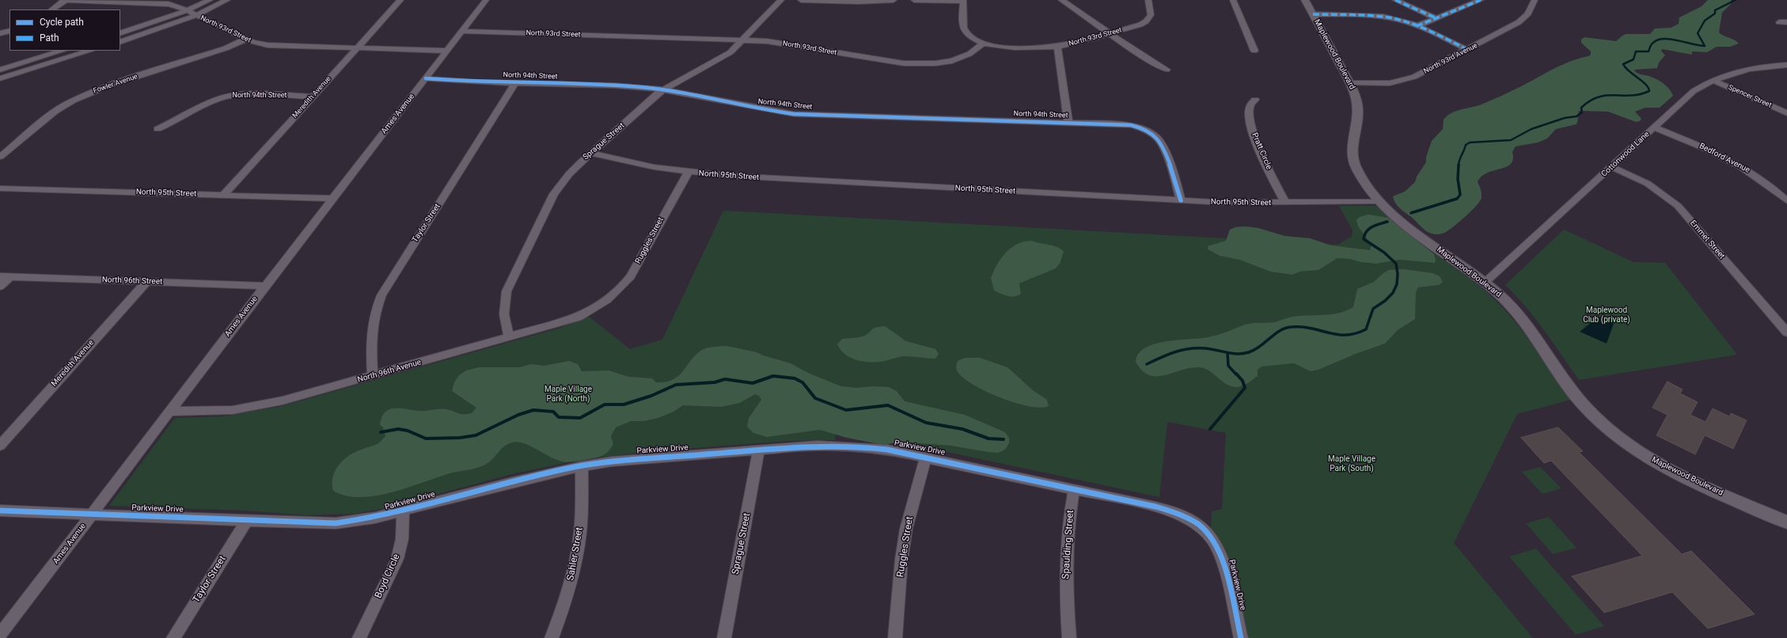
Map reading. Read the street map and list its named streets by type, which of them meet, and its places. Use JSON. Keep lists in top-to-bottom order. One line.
{"streets":{"street":["North 93rd Street","Maplewood Boulevard","North 93rd Avenue","North 94th Street","Fowler Avenue","Spencer Street","Meredith Avenue","Ames Avenue","Sprague Street","Pratt Circle","Cottonwood Lane","Bedford Avenue","North 95th Street","Taylor Street","Emmet Street","Ruggles Street","North 96th Street","North 96th Avenue","Parkview Drive","Spaulding Street","Sahler Street","Boyd Circle"]},"crossings":[["North 93rd Street","Fowler Avenue"],["North 93rd Street","Meredith Avenue"],["North 93rd Street","Ames Avenue"],["North 93rd Street","Sprague Street"],["Maplewood Boulevard","North 93rd Avenue"],["Maplewood Boulevard","Cottonwood Lane"],["Maplewood Boulevard","North 95th Street"],["North 94th Street","Meredith Avenue"],["North 94th Street","Ames Avenue"],["North 94th Street","Sprague Street"],["North 94th Street","North 95th Street"],["North 94th Street","Taylor Street"],["Spencer Street","Cottonwood Lane"],["Meredith Avenue","North 95th Street"],["Meredith Avenue","North 96th Street"],["Ames Avenue","North 95th Street"],["Ames Avenue","North 96th Street"],["Ames Avenue","North 96th Avenue"],["Ames Avenue","Parkview Drive"],["Sprague Street","North 95th Street"],["Sprague Street","North 96th Avenue"],["Sprague Street","Parkview Drive"],["Pratt Circle","North 95th Street"],["Cottonwood Lane","Bedford Avenue"],["Cottonwood Lane","Emmet Street"],["North 95th Street","Ruggles Street"],["Taylor Street","North 96th Avenue"],["Taylor Street","Parkview Drive"],["Ruggles Street","North 96th Avenue"],["Ruggles Street","Parkview Drive"],["Parkview Drive","Spaulding Street"],["Parkview Drive","Sahler Street"],["Parkview Drive","Boyd Circle"]],"parks":["Maplewood Club (private)","Maple Village Park (North)","Maple Village Park (South)"],"legend":["Cycle path","Path"]}
